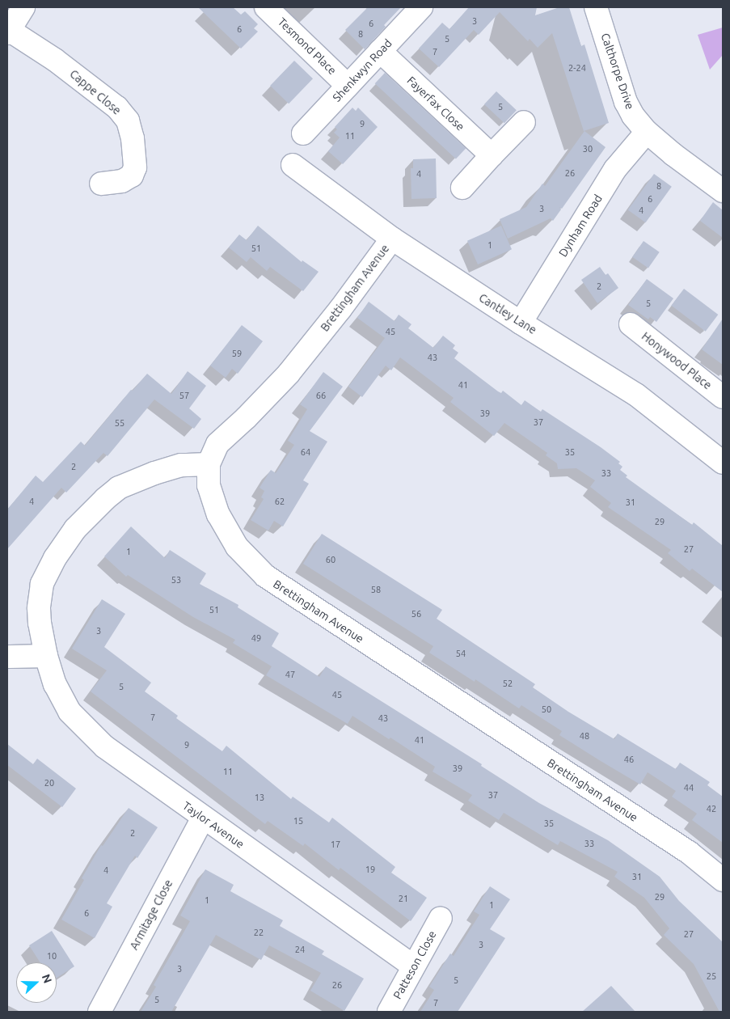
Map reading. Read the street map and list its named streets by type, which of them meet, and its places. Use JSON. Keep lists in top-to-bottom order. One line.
{"streets":{"street":["Tesmond Place","Shenkwyn Road","Calthorpe Drive","Cappe Close","Fayerfax Close","Dynham Road","Brettingham Avenue","Cantley Lane","Honywood Place","Taylor Avenue","Armitage Close","Patteson Close"]},"crossings":[["Tesmond Place","Shenkwyn Road"],["Shenkwyn Road","Fayerfax Close"],["Calthorpe Drive","Dynham Road"],["Dynham Road","Cantley Lane"],["Brettingham Avenue","Cantley Lane"],["Brettingham Avenue","Taylor Avenue"],["Taylor Avenue","Armitage Close"],["Taylor Avenue","Patteson Close"]],"house_numbers":["3","6","6","8","5","7","2-24","5","9","11","30","26","4","8","6","3","4","1","51","2","5","45","59","43","41","57","66","39","37","55","64","35","2","33","4","62","31","29","27","1","60","53","58","51","56","3","49","54","47","52","5","45","50","7","43","48","41","9","46","39","11","20","44","37","13","42","15","35","2","33","17","19","4","31","29","21","1","1","6","22","27","3","24","10","3","25","5","26","5","7"],"north":"right"}
